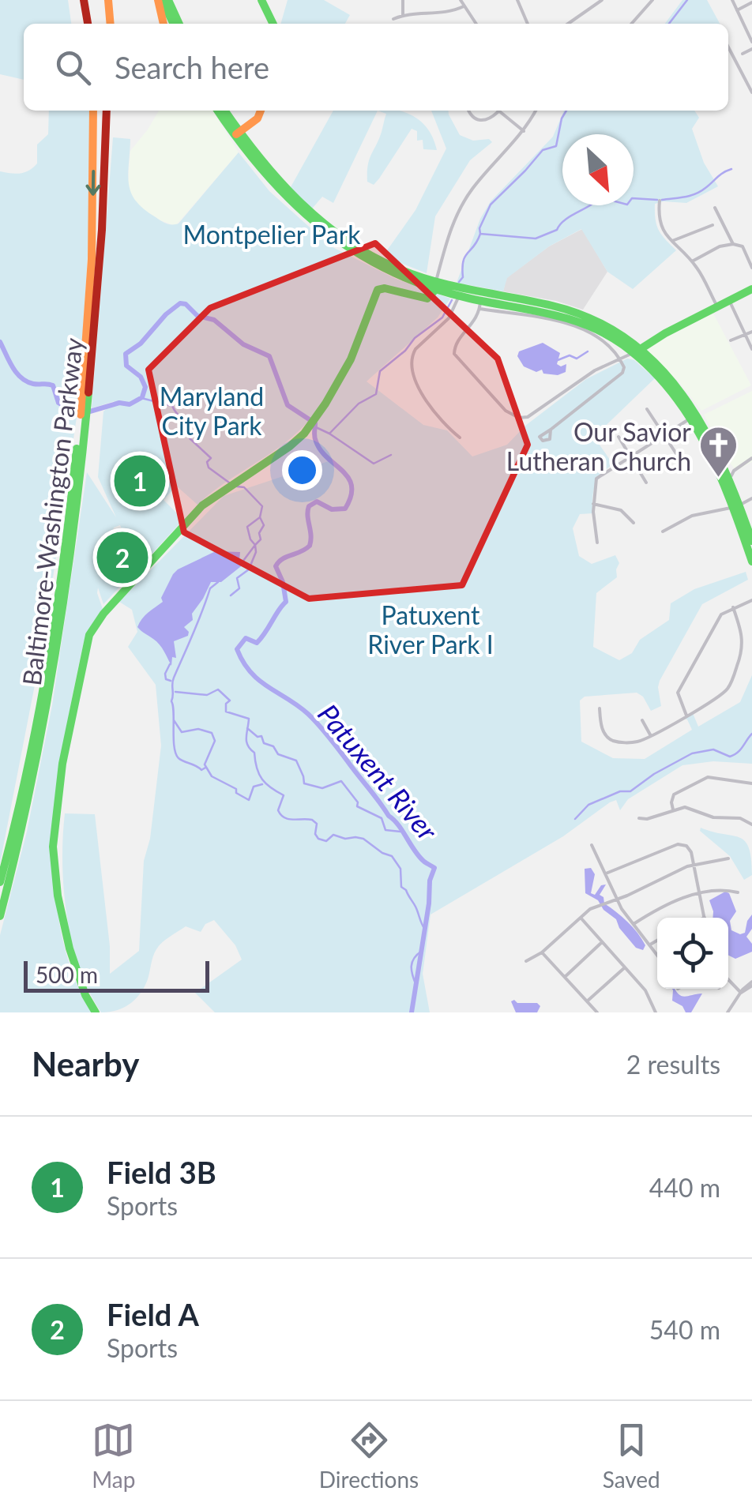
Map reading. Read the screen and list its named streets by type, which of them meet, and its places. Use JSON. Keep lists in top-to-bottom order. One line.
{"streets":{"main road":["Baltimore-Washington Parkway"]},"water":["Patuxent River"],"parks":["Montpelier Park","Maryland City Park","Patuxent River Park I"],"places":{"church":["Our Savior Lutheran Church"]},"scale_bar":"500 m","north":"bottom right","page":{"search":"Search here","pins":["1","2"],"scale":"500 m","heading":["Nearby","2 results"],"list":[{"mark":"1","name":"Field 3B","note":"Sports","value":"440 m"},{"mark":"2","name":"Field A","note":"Sports","value":"540 m"}],"nav":["Map","Directions","Saved"]}}
